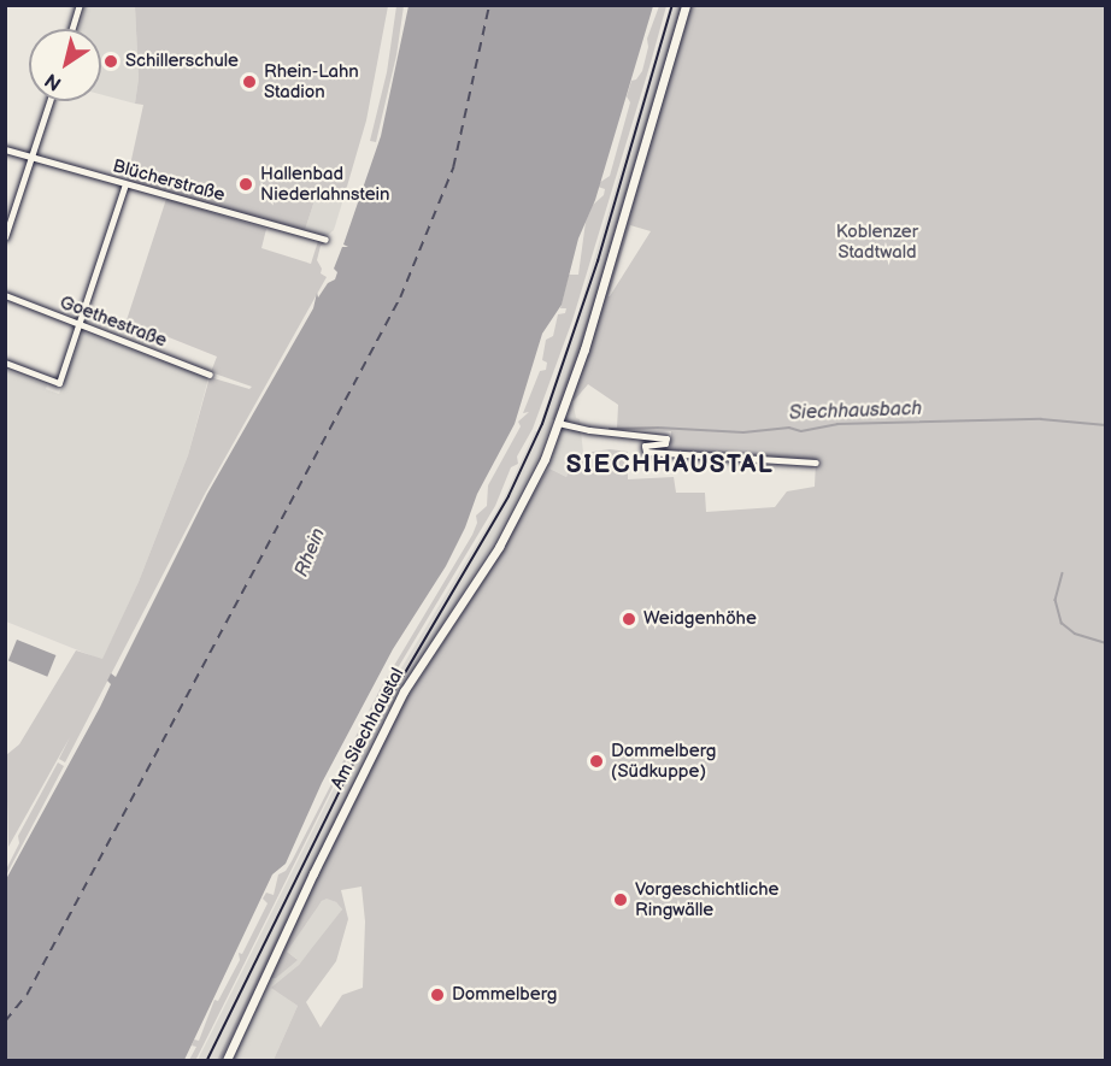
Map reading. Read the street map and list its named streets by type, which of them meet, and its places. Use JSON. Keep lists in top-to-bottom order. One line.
{"streets":{"main road":["Am Siechhaustal"],"street":["Blücherstraße","Goethestraße"]},"districts":["SIECHHAUSTAL"],"water":["Siechhausbach","Rhein"],"parks":["Koblenzer Stadtwald"],"places":["Schillerschule","Rhein-Lahn Stadion","Hallenbad Niederlahnstein","Weidgenhöhe","Dommelberg (Südkuppe)","Vorgeschichtliche Ringwälle","Dommelberg"],"north":"bottom left"}
